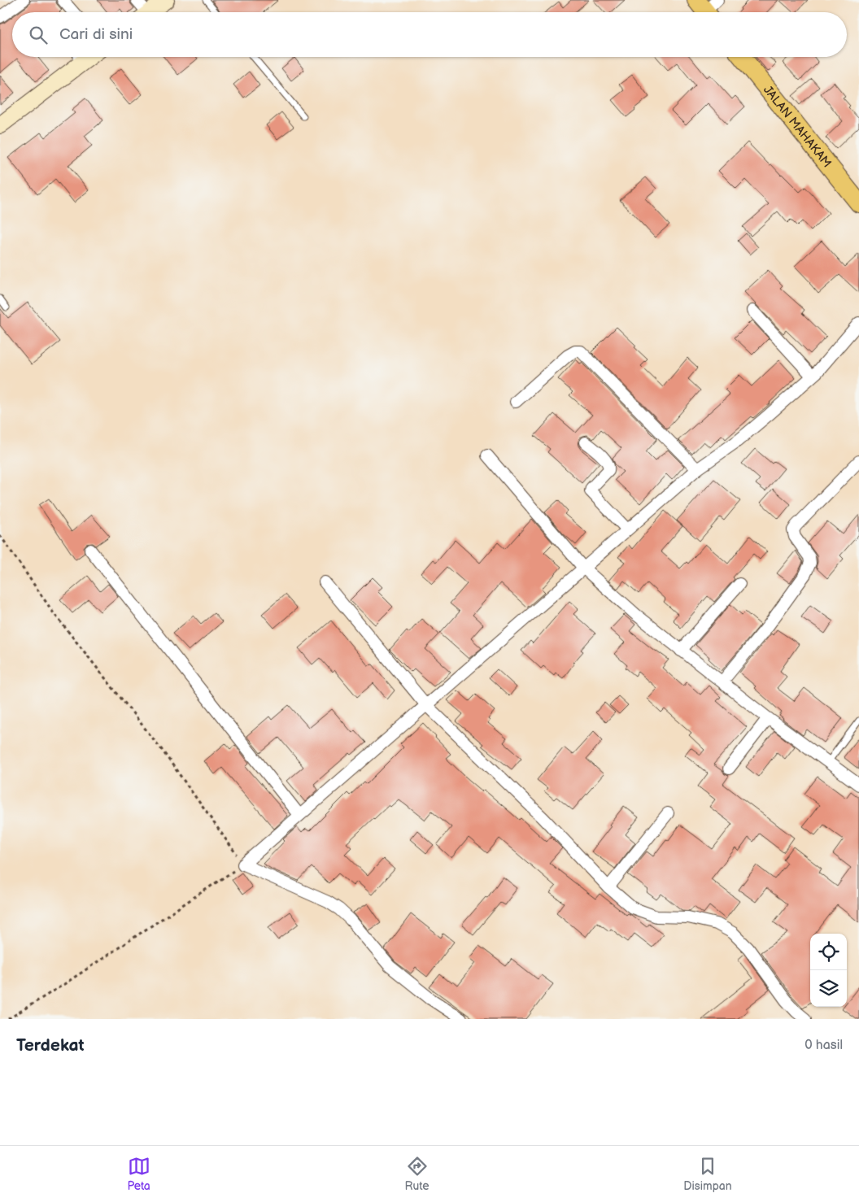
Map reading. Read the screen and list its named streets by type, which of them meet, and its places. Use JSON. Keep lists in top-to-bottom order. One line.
{"streets":{"main road":["JALAN MAHAKAM"]},"page":{"search":"Cari di sini","heading":["Terdekat","0 hasil"],"nav":["Peta","Rute","Disimpan"]}}
